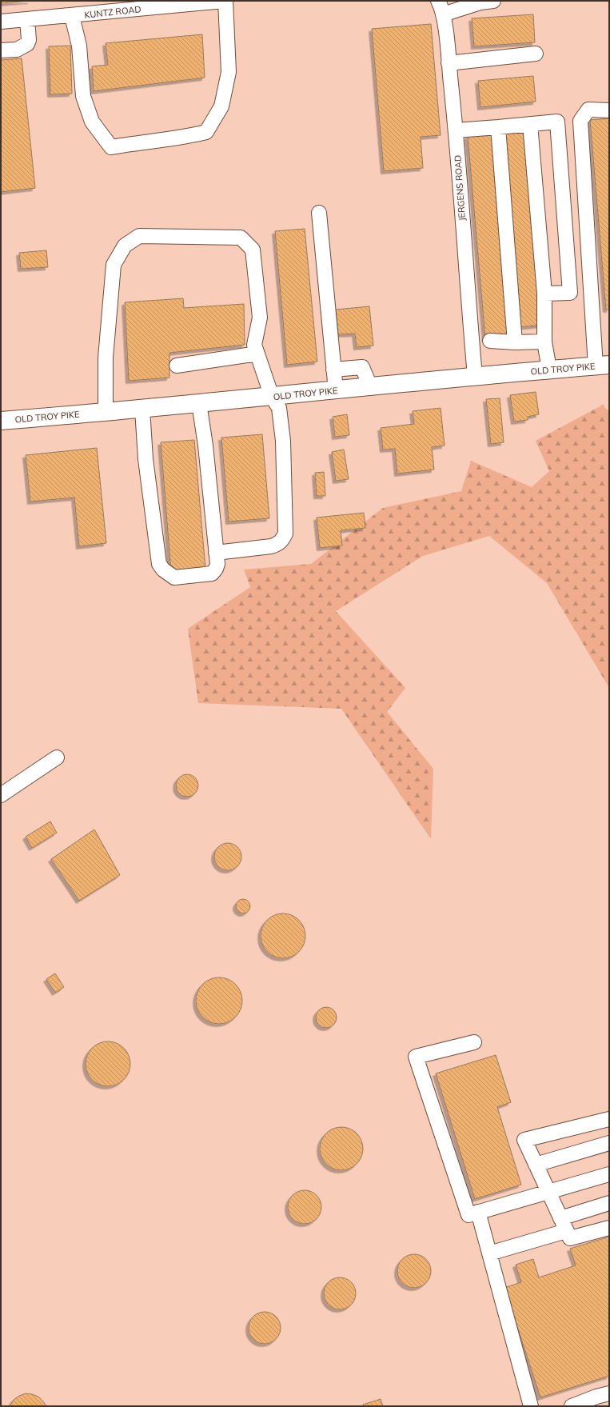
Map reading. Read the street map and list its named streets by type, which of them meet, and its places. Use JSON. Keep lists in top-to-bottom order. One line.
{"streets":{"main road":["OLD TROY PIKE"],"street":["KUNTZ ROAD","JERGENS ROAD"]},"crossings":[["JERGENS ROAD","OLD TROY PIKE"]]}
